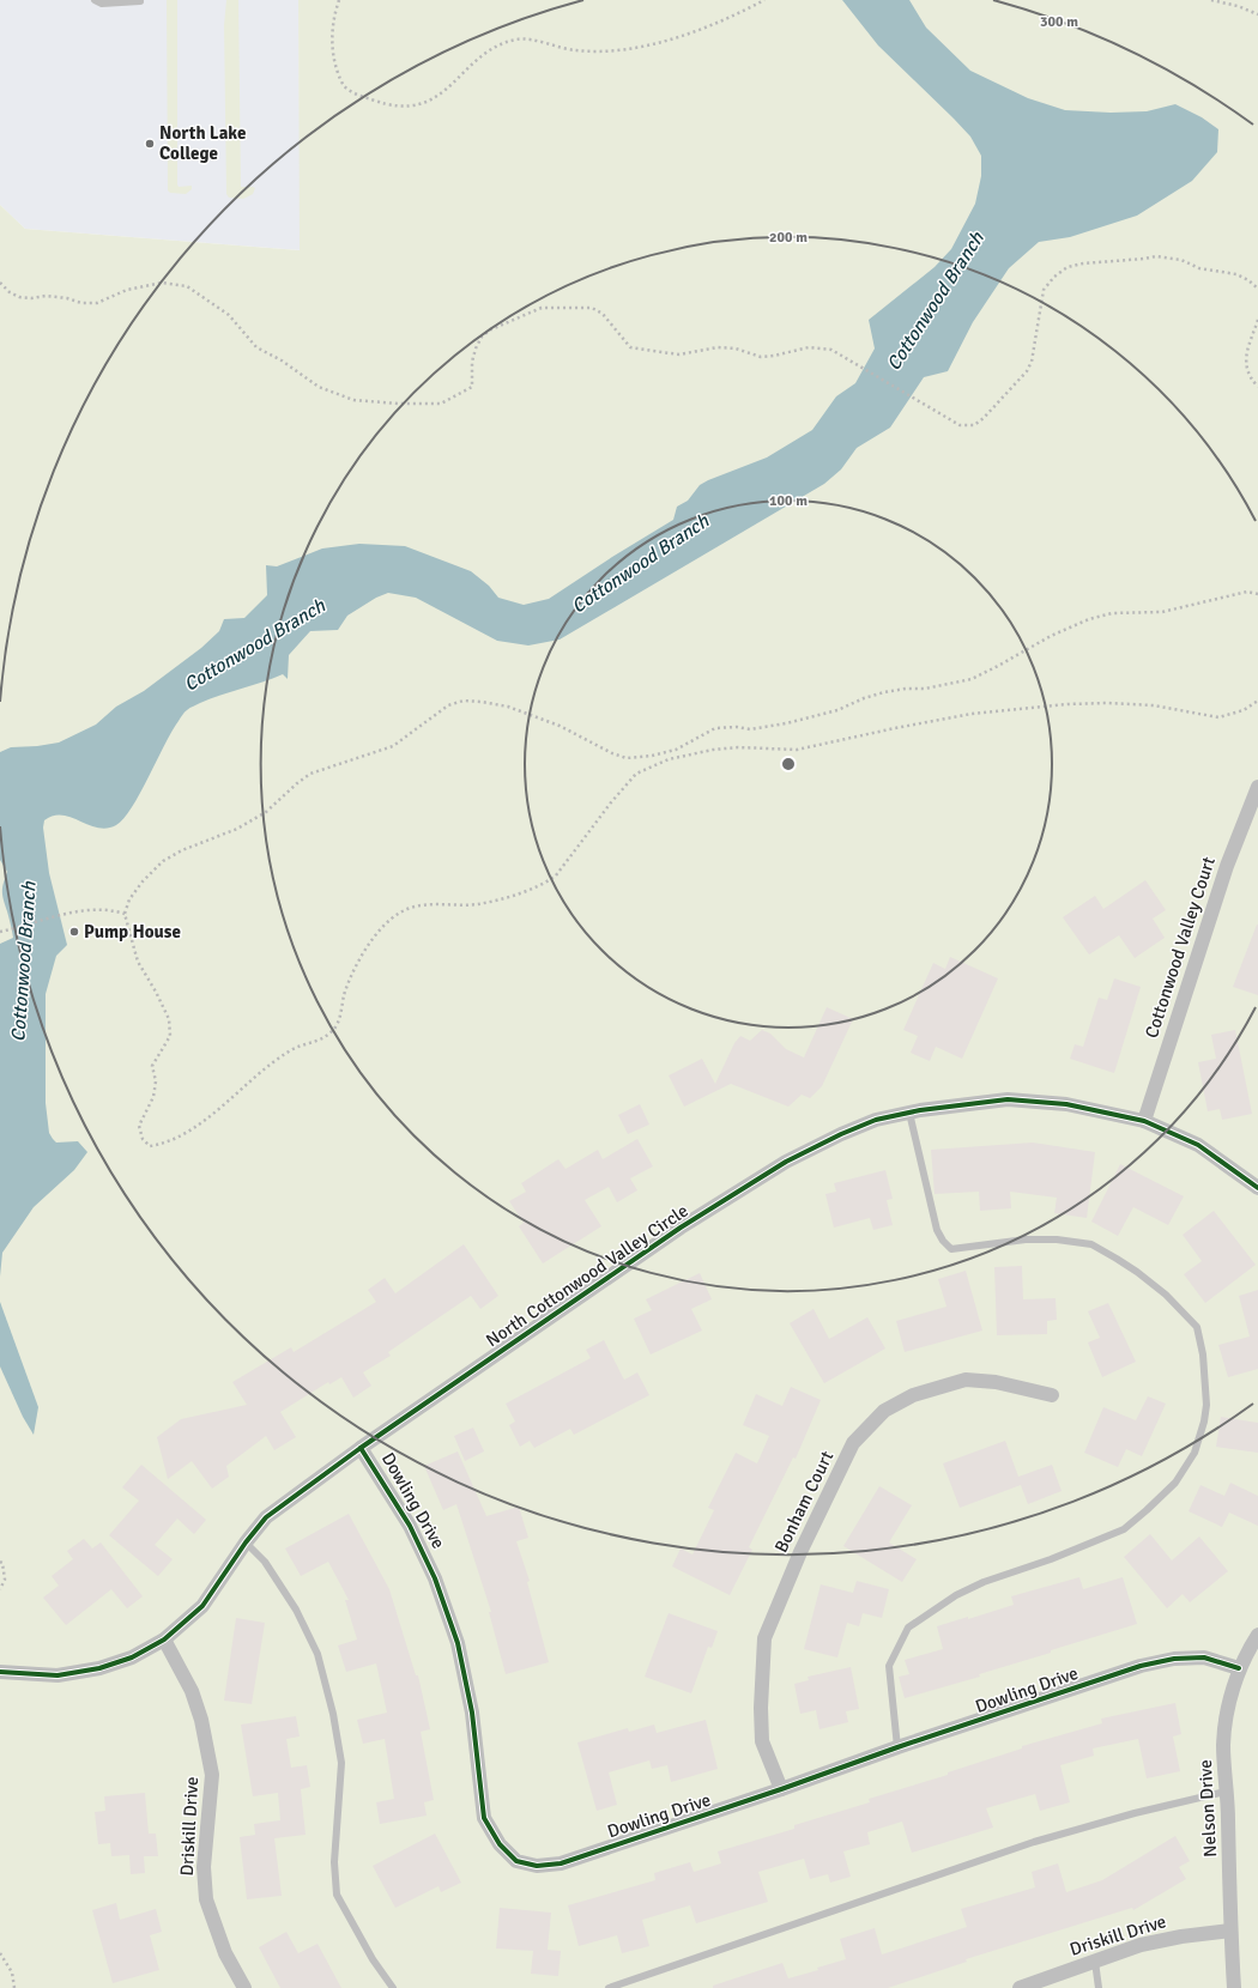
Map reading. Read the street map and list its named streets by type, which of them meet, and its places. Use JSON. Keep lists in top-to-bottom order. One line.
{"streets":{"street":["Cottonwood Valley Court","North Cottonwood Valley Circle","Dowling Drive","Bonham Court","Nelson Drive","Driskill Drive"]},"crossings":[["Cottonwood Valley Court","North Cottonwood Valley Circle"],["North Cottonwood Valley Circle","Dowling Drive"],["North Cottonwood Valley Circle","Driskill Drive"],["Dowling Drive","Bonham Court"],["Dowling Drive","Nelson Drive"],["Nelson Drive","Driskill Drive"]],"water":["Cottonwood Branch"],"places":["North Lake College","Pump House"],"rings":["300 m","200 m","100 m"]}
